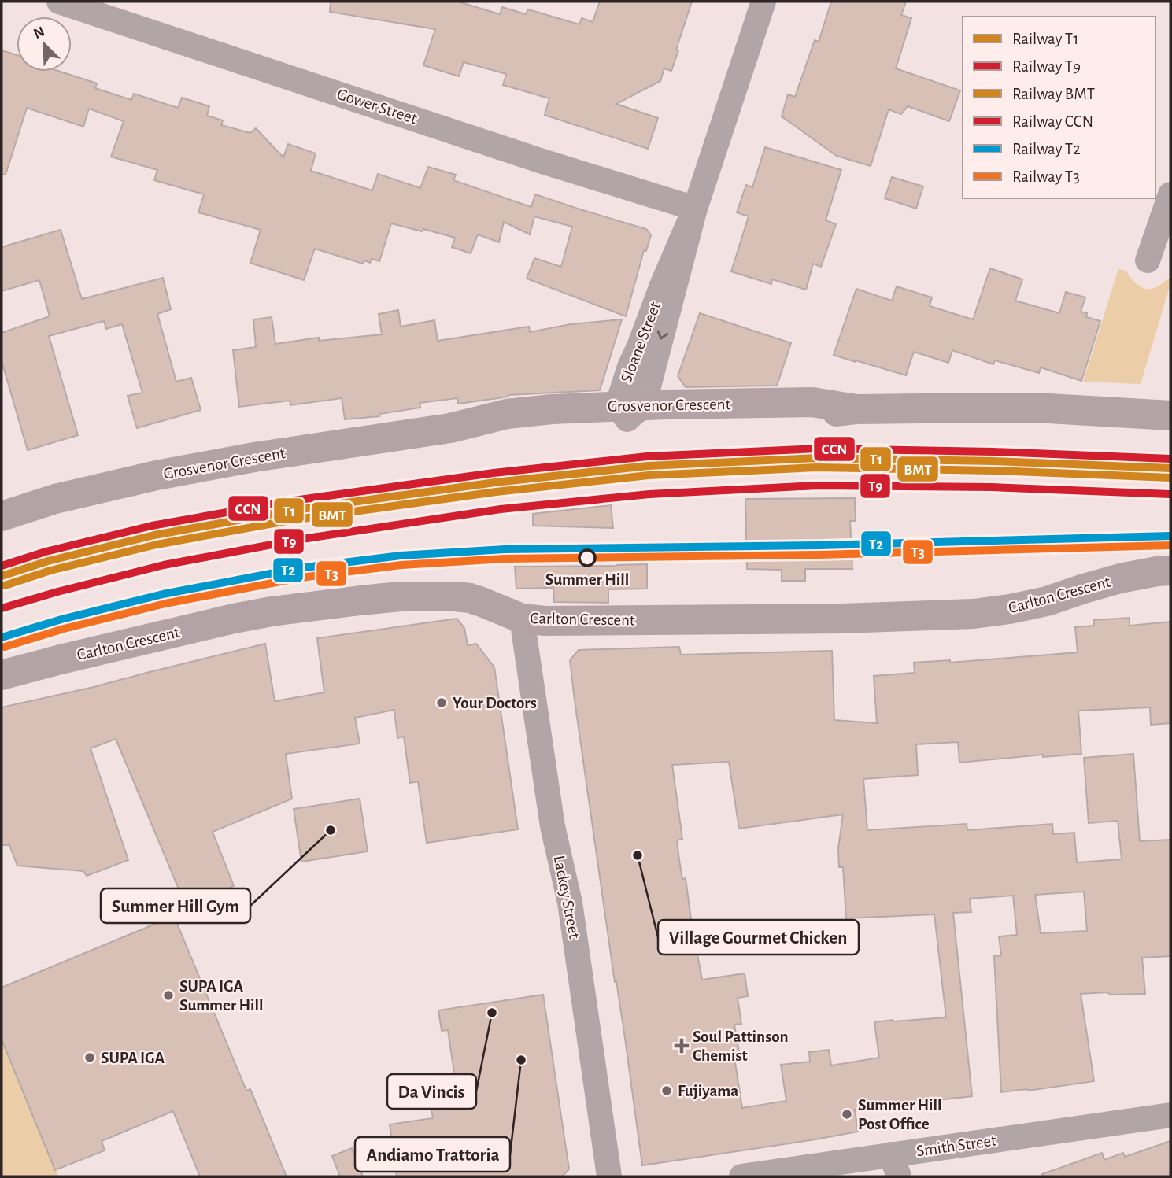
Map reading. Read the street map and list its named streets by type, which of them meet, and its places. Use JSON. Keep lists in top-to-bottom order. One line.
{"streets":{"main road":["Grosvenor Crescent","Carlton Crescent"],"street":["Gower Street","Sloane Street","Lackey Street","Smith Street"]},"crossings":[["Gower Street","Sloane Street"],["Sloane Street","Grosvenor Crescent"],["Carlton Crescent","Lackey Street"]],"places":{"other":["Summer Hill","Your Doctors","Summer Hill Gym","Village Gourmet Chicken","SUPA IGA Summer Hill","Da Vincis","SUPA IGA","Andiamo Trattoria","Fujiyama","Summer Hill Post Office"],"health":["Soul Pattinson Chemist"]},"lines":["rail line CCN","rail line T1","rail line BMT","rail line T9","rail line T2","rail line T3"],"legend":["Railway T1","Railway T9","Railway BMT","Railway CCN","Railway T2","Railway T3"],"north":"top left"}
